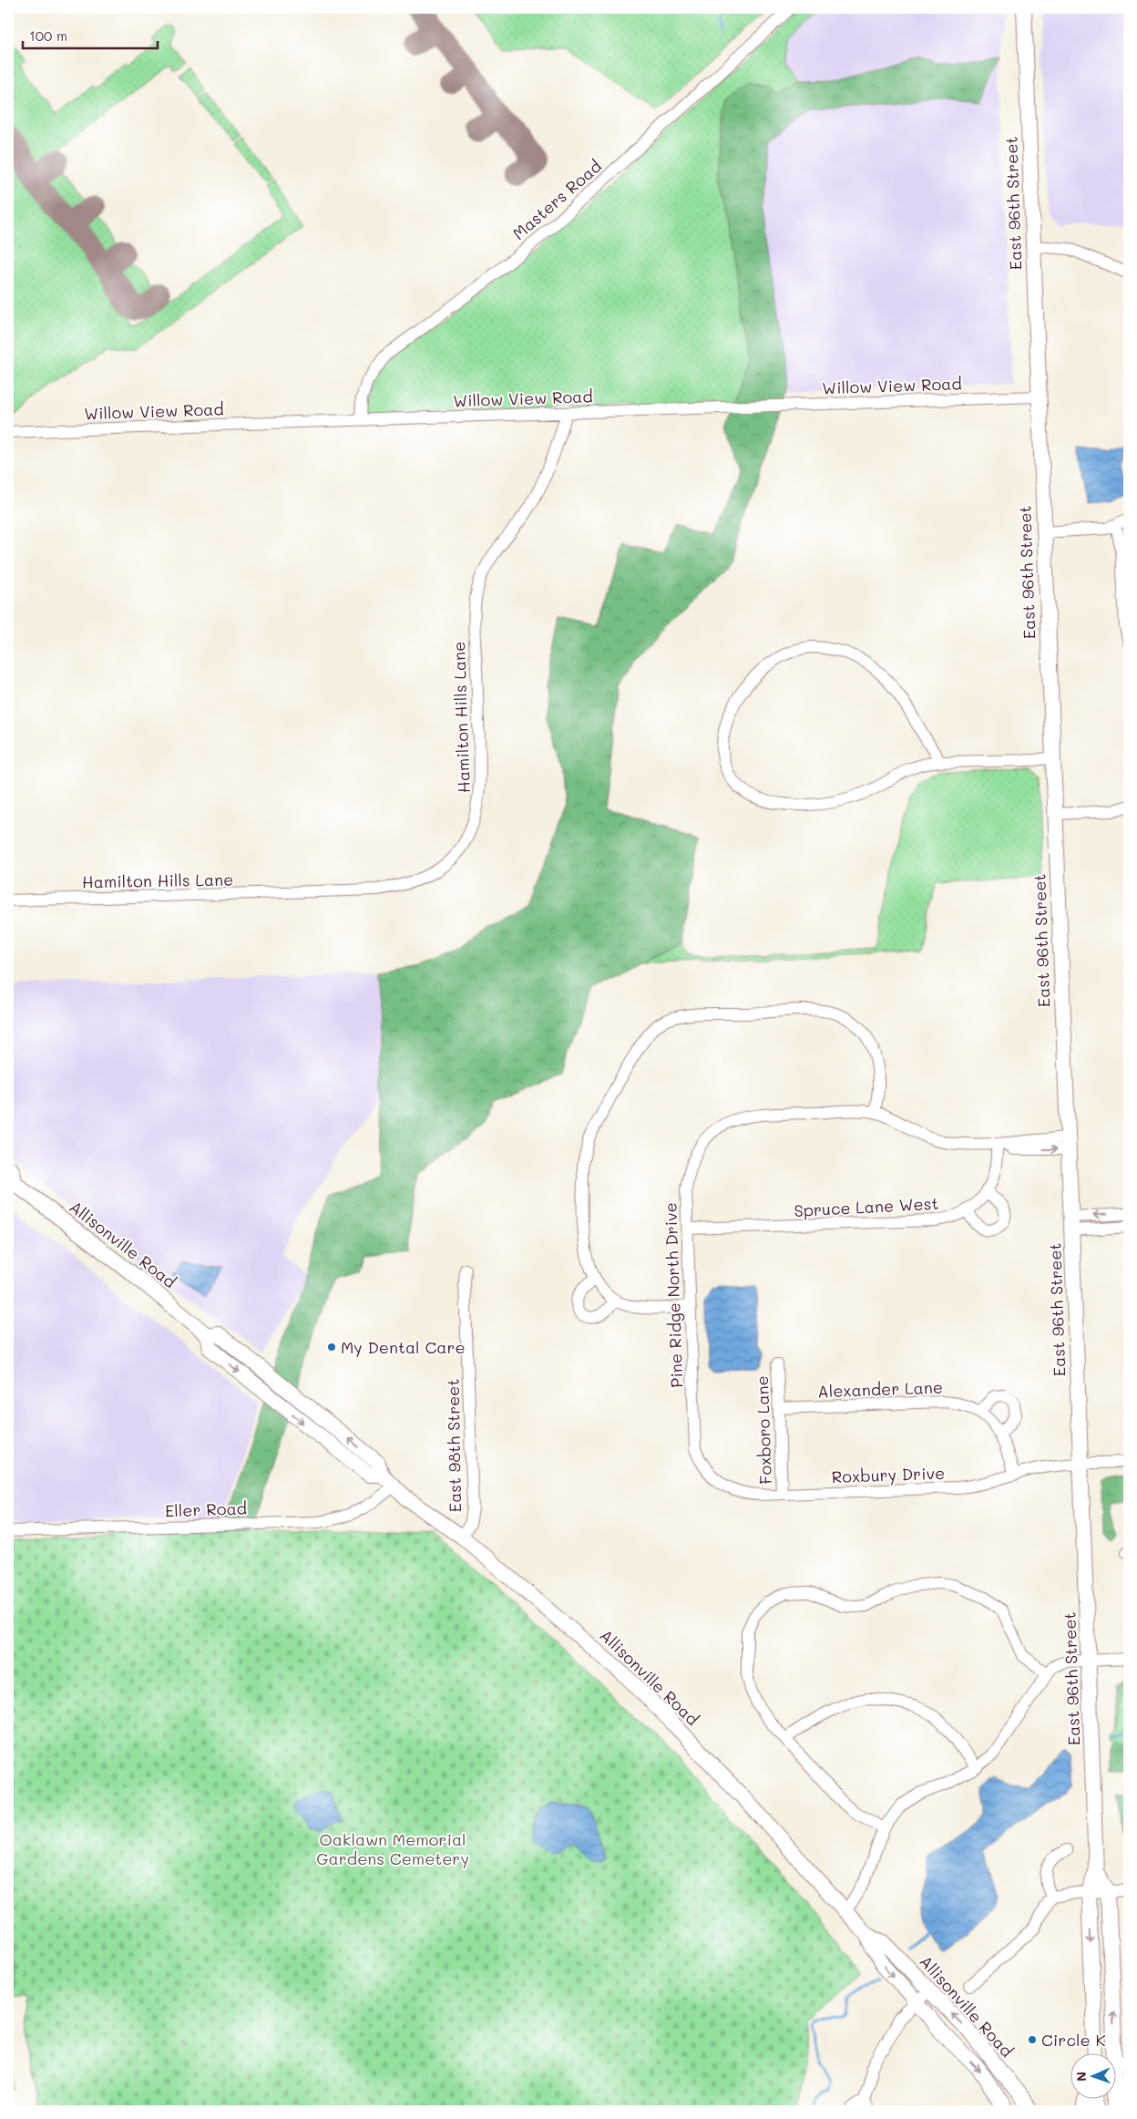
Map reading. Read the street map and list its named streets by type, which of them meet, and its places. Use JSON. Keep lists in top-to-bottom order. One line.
{"streets":{"main road":["East 96th Street","Allisonville Road"],"street":["Masters Road","Willow View Road","Hamilton Hills Lane","Spruce Lane West","Pine Ridge North Drive","Alexander Lane","Foxboro Lane","East 98th Street","Roxbury Drive","Eller Road"]},"crossings":[["Masters Road","Willow View Road"],["East 96th Street","Willow View Road"],["East 96th Street","Roxbury Drive"],["Willow View Road","Hamilton Hills Lane"],["Spruce Lane West","Pine Ridge North Drive"],["Allisonville Road","East 98th Street"],["Allisonville Road","Eller Road"],["Pine Ridge North Drive","Roxbury Drive"],["Alexander Lane","Foxboro Lane"],["Alexander Lane","Roxbury Drive"],["Foxboro Lane","Roxbury Drive"]],"parks":["Oaklawn Memorial Gardens Cemetery"],"places":["My Dental Care","Circle K"],"scale_bar":"100 m","north":"left"}
